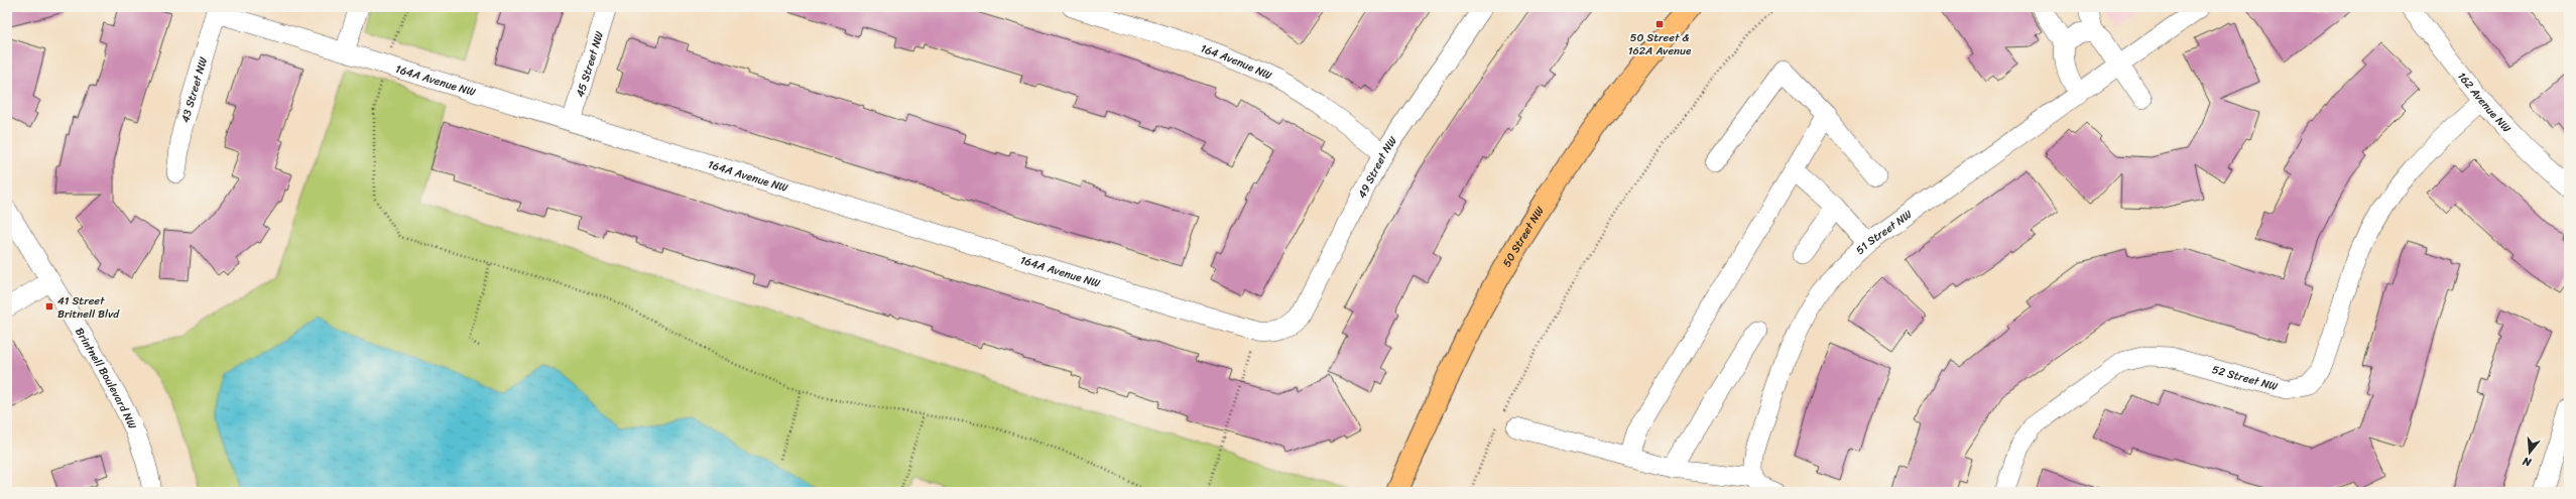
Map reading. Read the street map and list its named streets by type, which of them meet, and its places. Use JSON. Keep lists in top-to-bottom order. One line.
{"streets":{"main road":["50 Street NW"],"street":["164 Avenue NW","45 Street NW","164A Avenue NW","43 Street NW","162 Avenue NW","49 Street NW","51 Street NW","52 Street NW","Brintnell Boulevard NW"]},"crossings":[["164 Avenue NW","49 Street NW"],["45 Street NW","164A Avenue NW"],["164A Avenue NW","43 Street NW"],["164A Avenue NW","49 Street NW"],["162 Avenue NW","52 Street NW"]],"places":{"transit":["50 Street & 162A Avenue","41 Street Britnell Blvd"]},"north":"bottom"}
